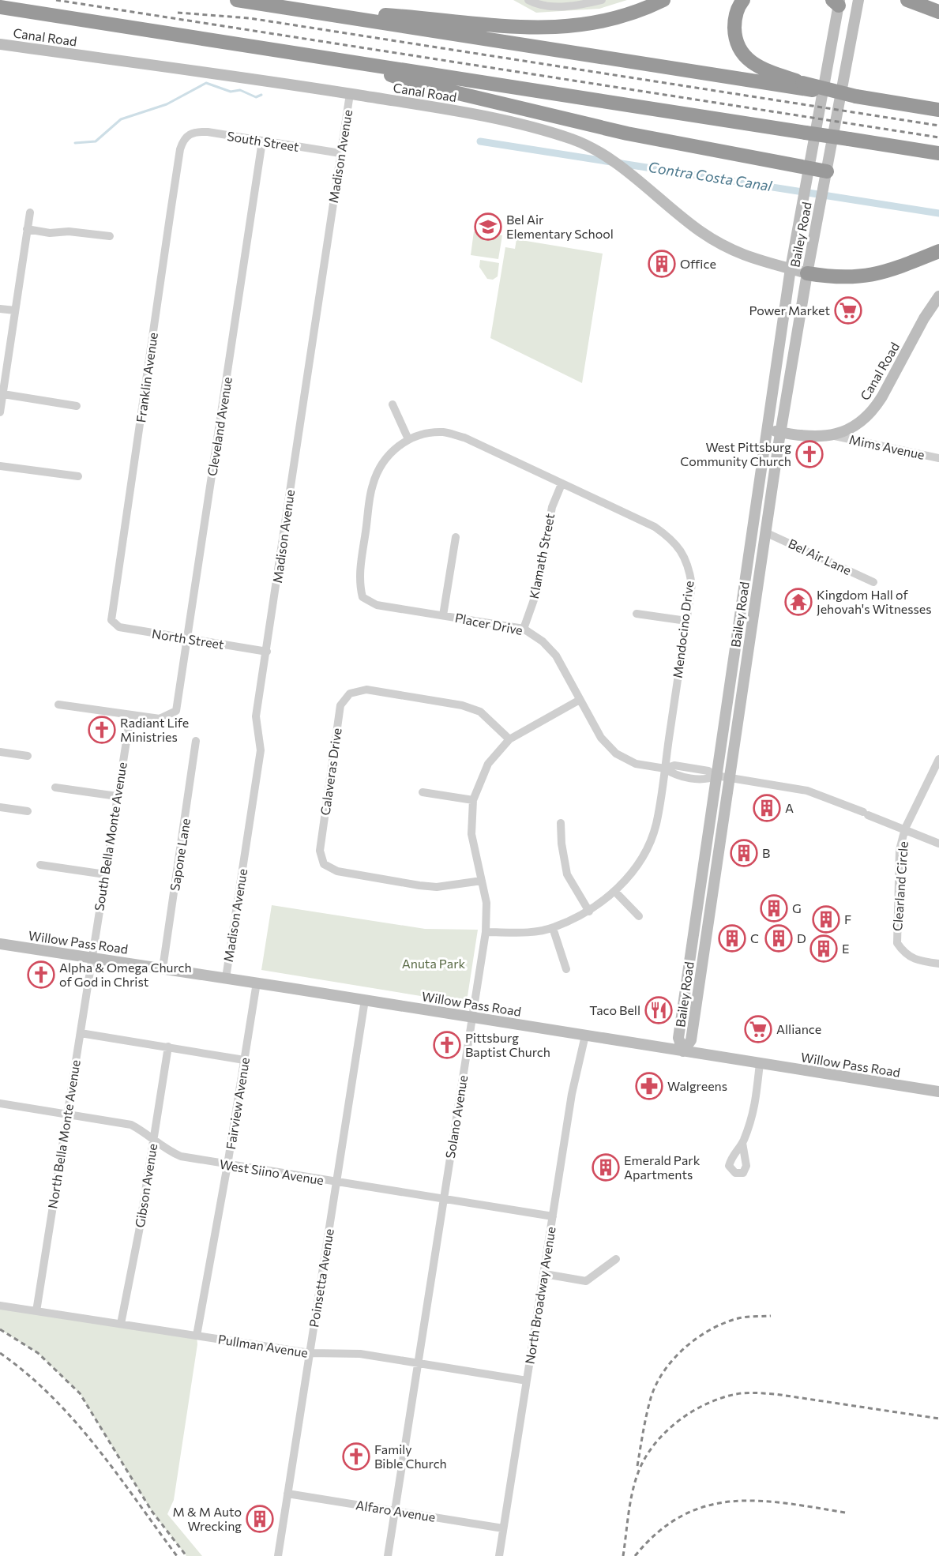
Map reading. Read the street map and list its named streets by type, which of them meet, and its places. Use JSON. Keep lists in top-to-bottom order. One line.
{"streets":{"main road":["Canal Road","Bailey Road","Willow Pass Road"],"street":["South Street","Madison Avenue","Franklin Avenue","Cleveland Avenue","Mims Avenue","Klamath Street","Bel Air Lane","Placer Drive","Mendocino Drive","North Street","Calaveras Drive","South Bella Monte Avenue","Sapone Lane","Clearland Circle","Fairview Avenue","Solano Avenue","North Bella Monte Avenue","West Siino Avenue","Gibson Avenue","Poinsetta Avenue","North Broadway Avenue","Pullman Avenue","Alfaro Avenue"]},"crossings":[["Canal Road","Madison Avenue"],["Canal Road","Bailey Road"],["Canal Road","Mims Avenue"],["South Street","Madison Avenue"],["South Street","Franklin Avenue"],["South Street","Cleveland Avenue"],["Madison Avenue","North Street"],["Madison Avenue","Willow Pass Road"],["Bailey Road","Bel Air Lane"],["Bailey Road","Placer Drive"],["Bailey Road","Willow Pass Road"],["Franklin Avenue","North Street"],["Cleveland Avenue","North Street"],["Cleveland Avenue","South Bella Monte Avenue"],["Klamath Street","Placer Drive"],["Klamath Street","Mendocino Drive"],["Placer Drive","Mendocino Drive"],["Placer Drive","Clearland Circle"],["Placer Drive","Solano Avenue"],["Mendocino Drive","Solano Avenue"],["Calaveras Drive","Solano Avenue"],["South Bella Monte Avenue","Willow Pass Road"],["South Bella Monte Avenue","North Bella Monte Avenue"],["Sapone Lane","Willow Pass Road"],["Willow Pass Road","Fairview Avenue"],["Willow Pass Road","Solano Avenue"],["Willow Pass Road","North Bella Monte Avenue"],["Willow Pass Road","Poinsetta Avenue"],["Willow Pass Road","North Broadway Avenue"],["Fairview Avenue","West Siino Avenue"],["Fairview Avenue","Pullman Avenue"],["Solano Avenue","West Siino Avenue"],["Solano Avenue","Pullman Avenue"],["Solano Avenue","Alfaro Avenue"],["North Bella Monte Avenue","West Siino Avenue"],["North Bella Monte Avenue","Pullman Avenue"],["West Siino Avenue","Gibson Avenue"],["West Siino Avenue","Poinsetta Avenue"],["West Siino Avenue","North Broadway Avenue"],["Gibson Avenue","Pullman Avenue"],["Poinsetta Avenue","Pullman Avenue"],["Poinsetta Avenue","Alfaro Avenue"],["North Broadway Avenue","Pullman Avenue"],["North Broadway Avenue","Alfaro Avenue"]],"water":["Contra Costa Canal"],"parks":["Anuta Park"],"places":{"school or university":["Bel Air Elementary School"],"building":["Office","A","B","G","F","C","D","E","Emerald Park Apartments","M & M Auto Wrecking"],"supermarket":["Power Market","Alliance"],"church":["West Pittsburg Community Church","Radiant Life Ministries","Alpha & Omega Church of God in Christ","Pittsburg Baptist Church","Family Bible Church"],"temple":["Kingdom Hall of Jehovah's Witnesses"],"restaurant":["Taco Bell"],"pharmacy":["Walgreens"]}}
